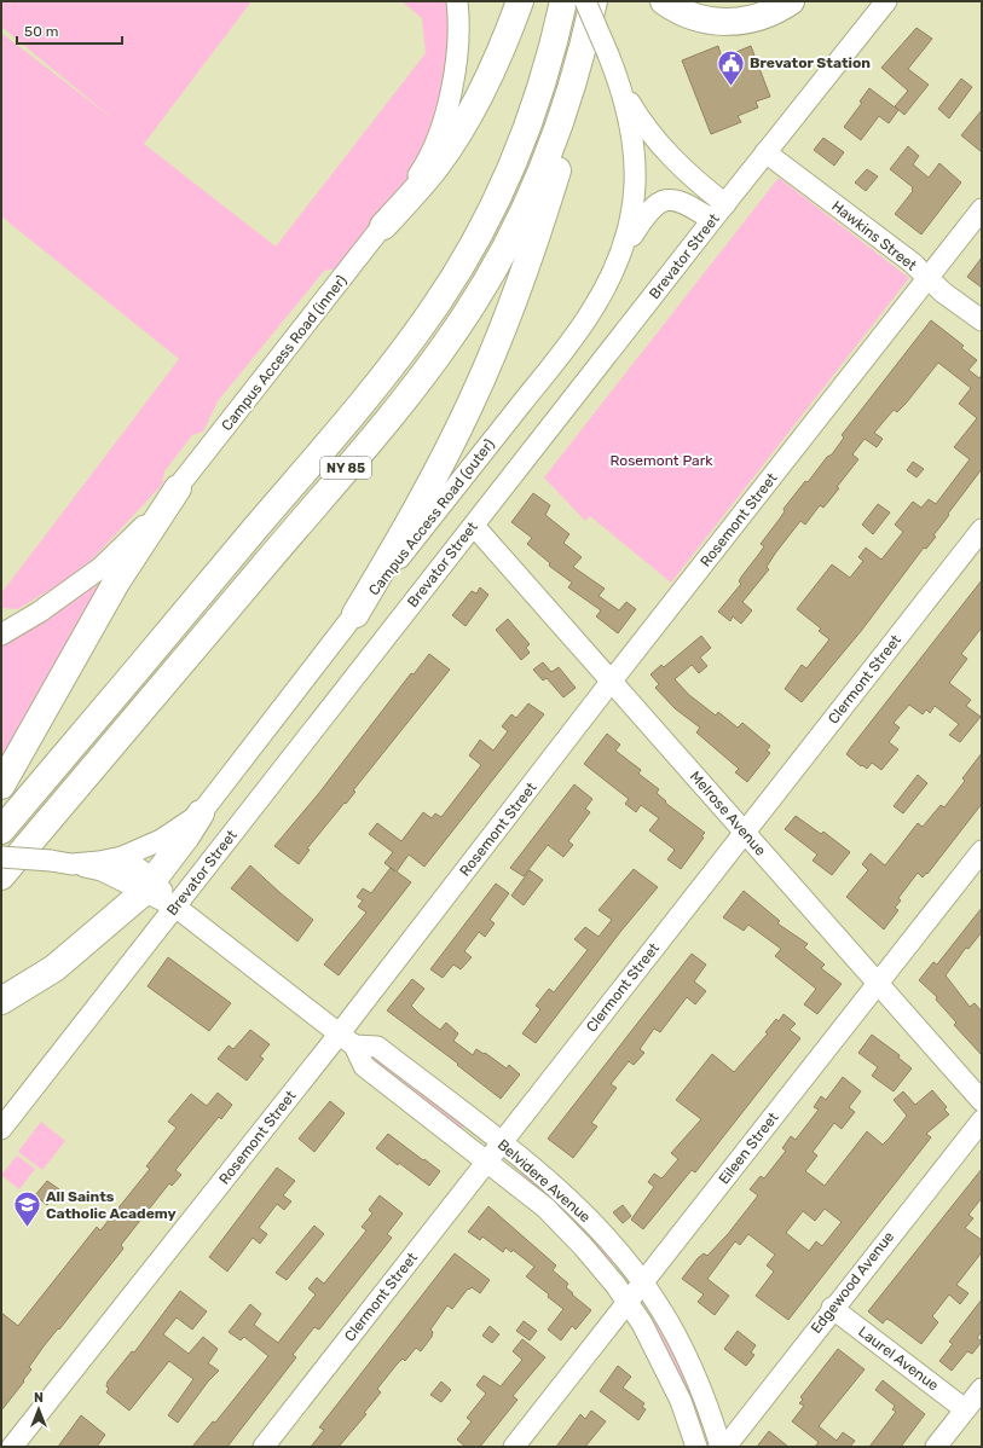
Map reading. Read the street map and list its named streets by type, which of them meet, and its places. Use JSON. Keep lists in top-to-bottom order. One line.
{"streets":{"highway":["NY 85"],"street":["Hawkins Street","Brevator Street","Campus Access Road (inner)","Campus Access Road (outer)","Rosemont Street","Clermont Street","Melrose Avenue","Eileen Street","Belvidere Avenue","Edgewood Avenue","Laurel Avenue"]},"crossings":[["Hawkins Street","Brevator Street"],["Hawkins Street","Rosemont Street"],["Brevator Street","Melrose Avenue"],["Brevator Street","Belvidere Avenue"],["Campus Access Road (outer)","Belvidere Avenue"],["Rosemont Street","Melrose Avenue"],["Rosemont Street","Belvidere Avenue"],["Clermont Street","Melrose Avenue"],["Clermont Street","Belvidere Avenue"],["Melrose Avenue","Eileen Street"],["Eileen Street","Belvidere Avenue"],["Edgewood Avenue","Laurel Avenue"]],"parks":["Rosemont Park"],"places":{"public building":["Brevator Station"],"school or university":["All Saints Catholic Academy"]},"scale_bar":"50 m","north":"top"}
